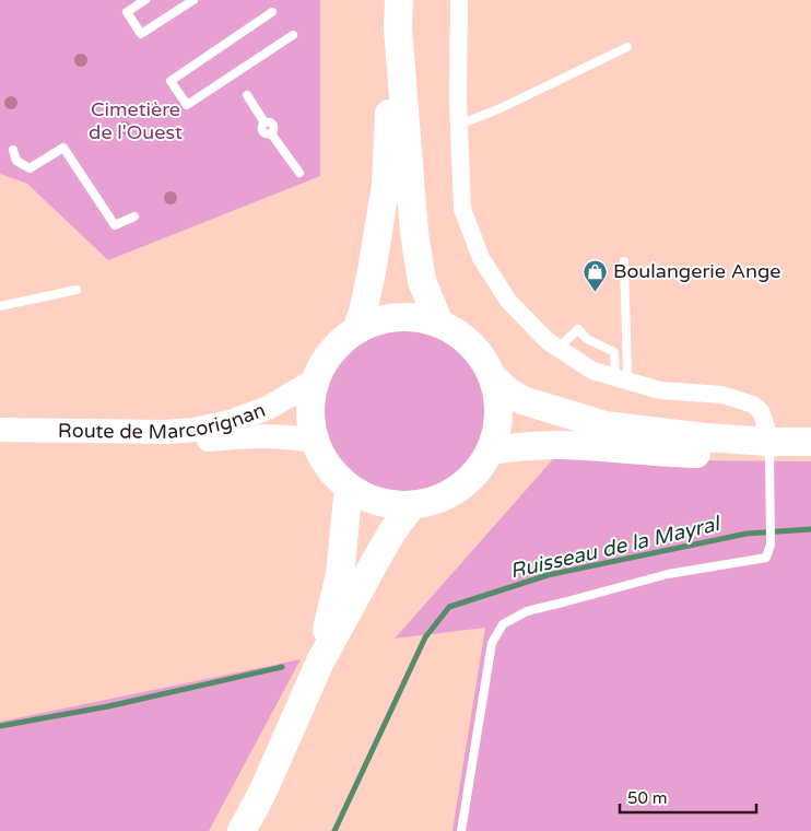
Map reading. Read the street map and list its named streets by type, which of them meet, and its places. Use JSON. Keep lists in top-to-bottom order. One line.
{"streets":{"main road":["Route de Marcorignan"]},"water":["Ruisseau de la Mayral"],"parks":["Cimetière de l'Ouest"],"places":{"shop":["Boulangerie Ange"]},"scale_bar":"50 m"}
